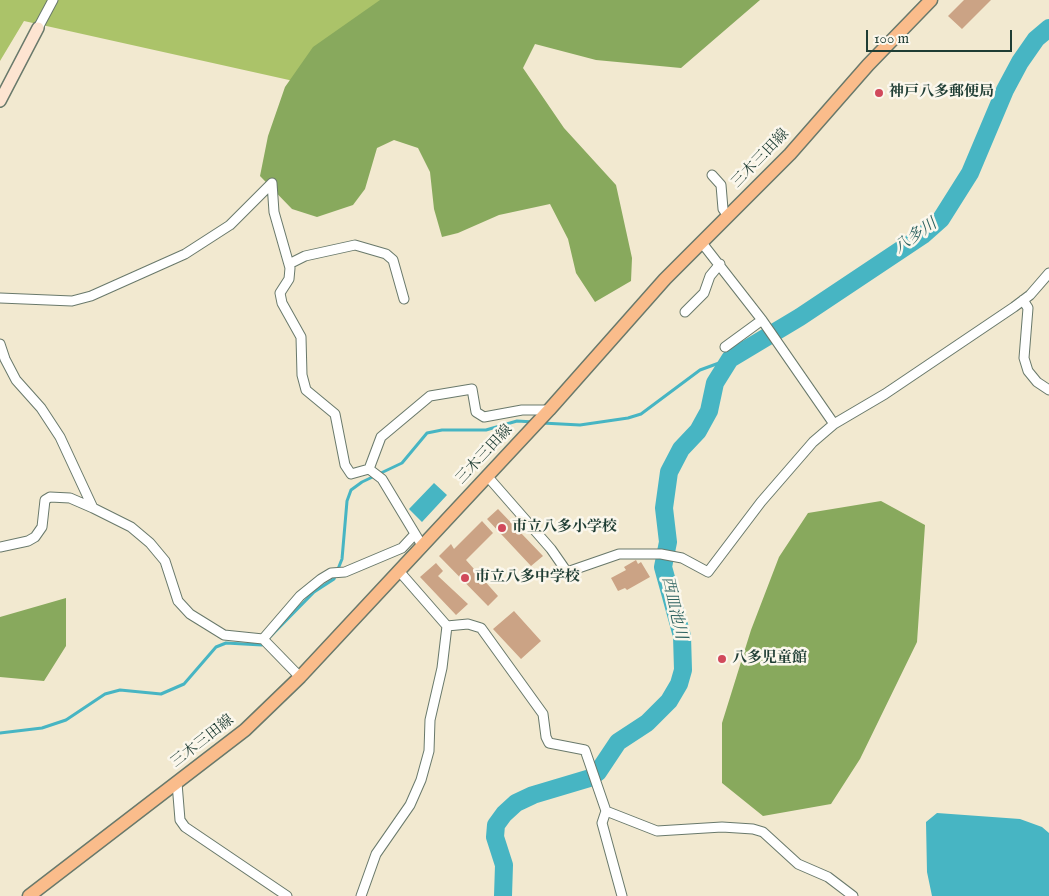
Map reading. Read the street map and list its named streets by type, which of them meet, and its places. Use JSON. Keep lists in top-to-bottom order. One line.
{"streets":{"main road":["三木三田線"]},"water":["八多川","西皿池川"],"places":["神戸八多郵便局","市立八多小学校","市立八多中学校","八多児童館"],"scale_bar":"100 m"}
